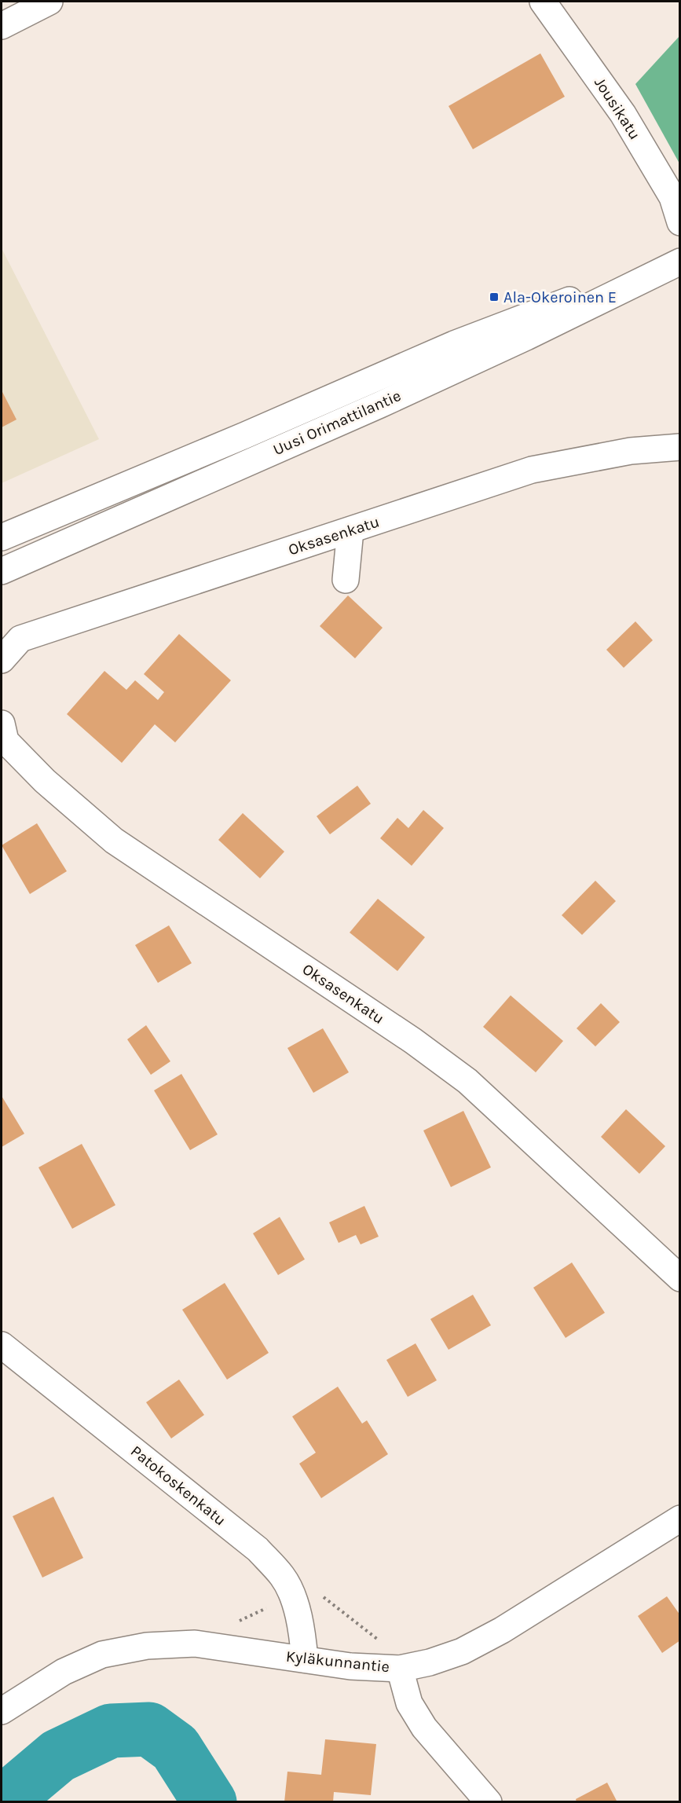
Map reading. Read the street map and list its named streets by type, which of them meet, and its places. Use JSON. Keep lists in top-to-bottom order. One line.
{"streets":{"street":["Jousikatu","Uusi Orimattilantie","Oksasenkatu","Patokoskenkatu","Kyläkunnantie"]},"crossings":[["Patokoskenkatu","Kyläkunnantie"]],"places":{"transit":["Ala-Okeroinen E"]}}
